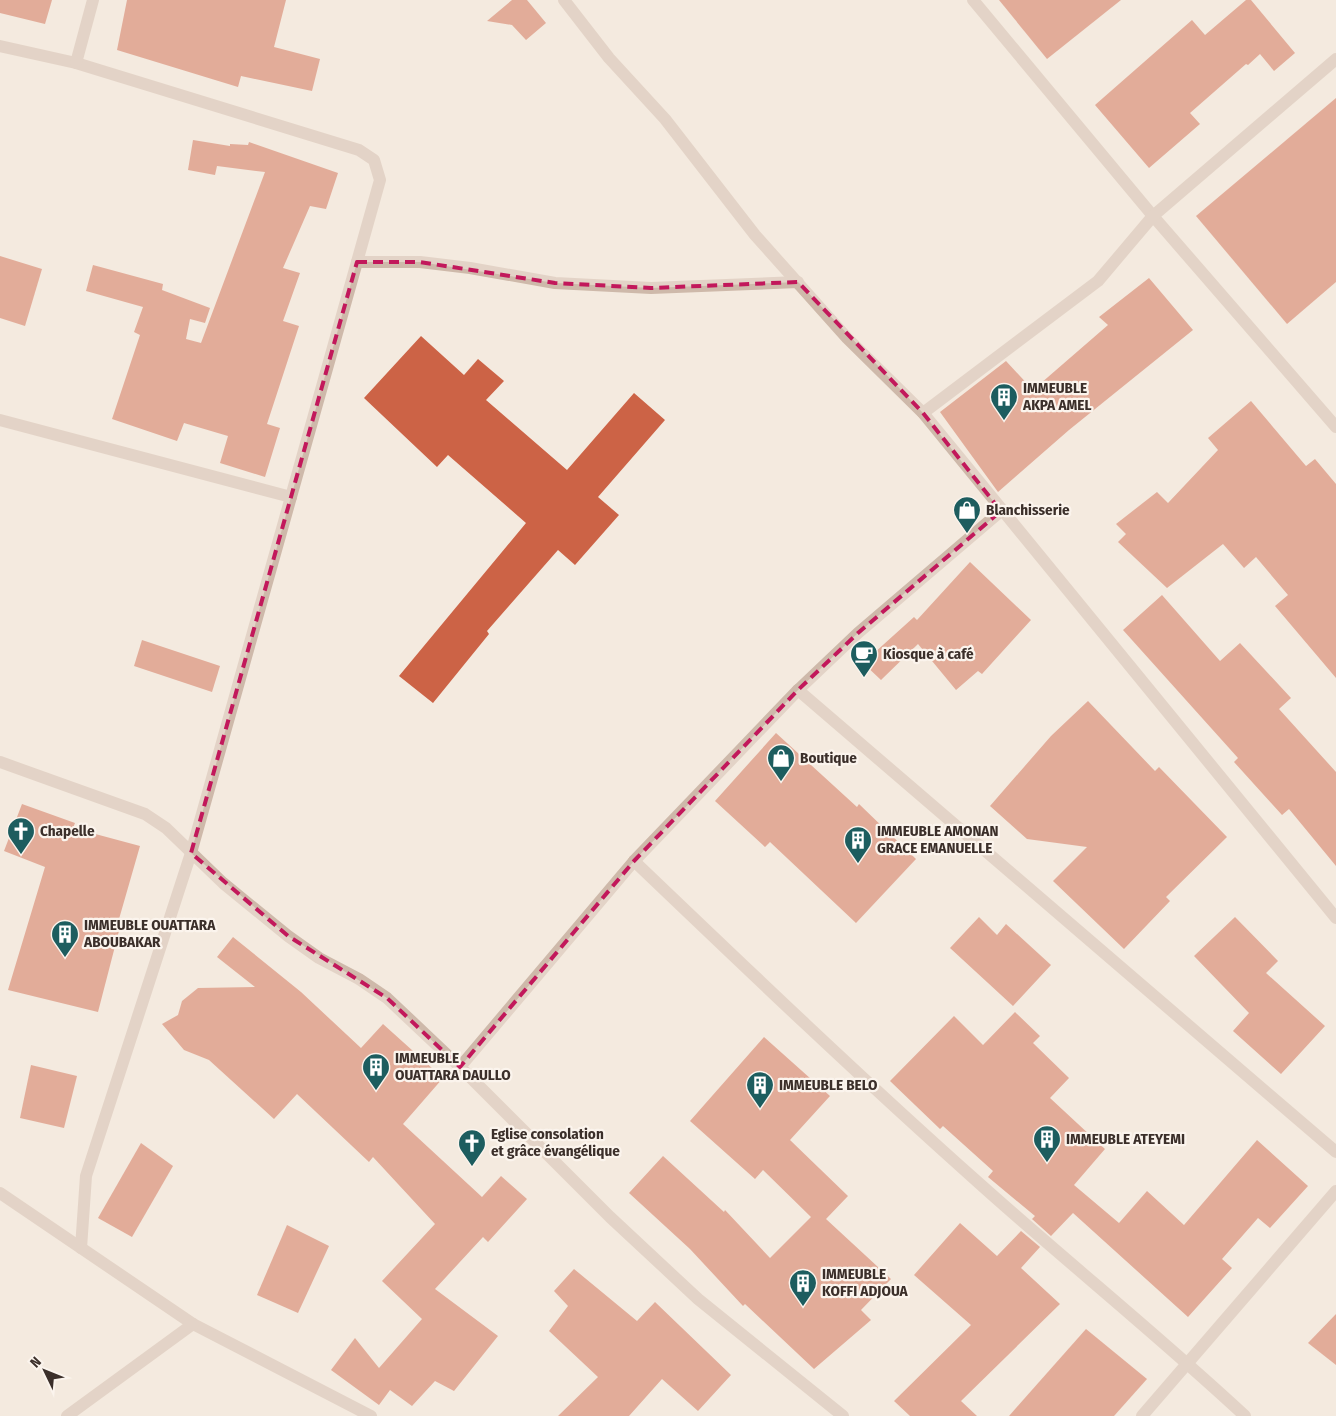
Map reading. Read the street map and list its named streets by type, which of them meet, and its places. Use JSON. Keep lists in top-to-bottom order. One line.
{"places":{"building":["IMMEUBLE AKPA AMEL","IMMEUBLE AMONAN GRACE EMANUELLE","IMMEUBLE OUATTARA ABOUBAKAR","IMMEUBLE OUATTARA DAULLO","IMMEUBLE BELO","IMMEUBLE ATEYEMI","IMMEUBLE KOFFI ADJOUA"],"shop":["Blanchisserie","Boutique"],"cafe":["Kiosque à café"],"church":["Chapelle","Eglise consolation et grâce évangélique"]},"north":"top left"}
